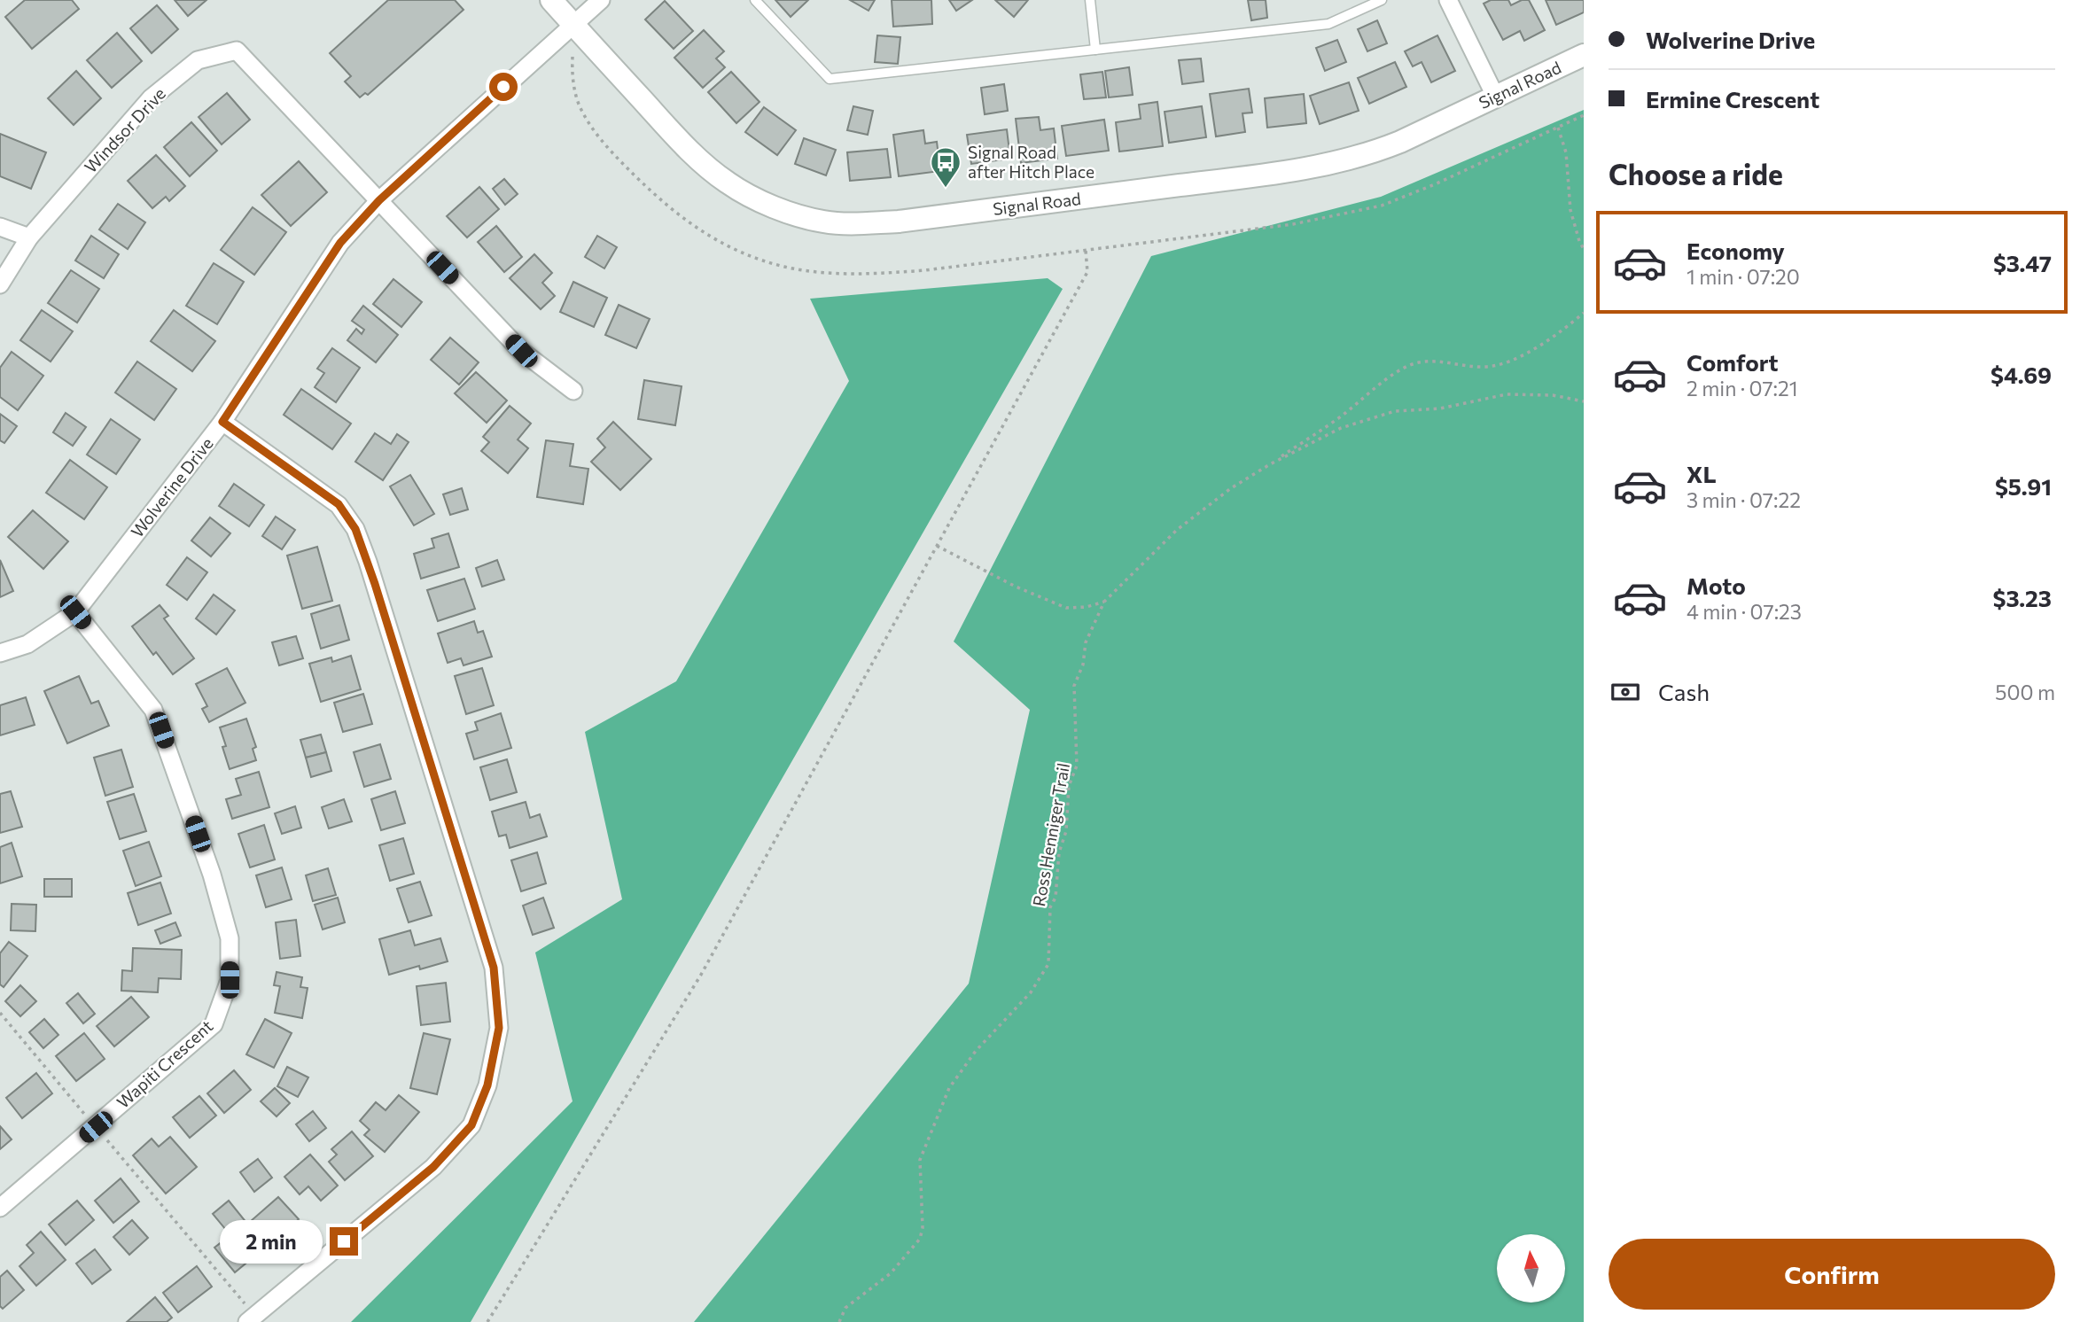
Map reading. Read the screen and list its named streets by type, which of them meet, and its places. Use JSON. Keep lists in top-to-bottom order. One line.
{"streets":{"street":["Signal Road","Windsor Drive","Wolverine Drive","Wapiti Crescent"],"path":["Ross Henniger Trail"]},"crossings":[["Signal Road","Wolverine Drive"],["Windsor Drive","Wolverine Drive"],["Wolverine Drive","Wapiti Crescent"]],"places":{"bus stop":["Signal Road after Hitch Place"]},"north":"top","page":{"banner":["Wolverine Drive","Ermine Crescent"],"heading":"Choose a ride","list":[{"name":"Economy","note":"1 min · 07:20","value":"$3.47"},{"name":"Comfort","note":"2 min · 07:21","value":"$4.69"},{"name":"XL","note":"3 min · 07:22","value":"$5.91"},{"name":"Moto","note":"4 min · 07:23","value":"$3.23"}],"pay":["Cash","500 m"],"bubble":"2 min","buttons":"Confirm"}}
